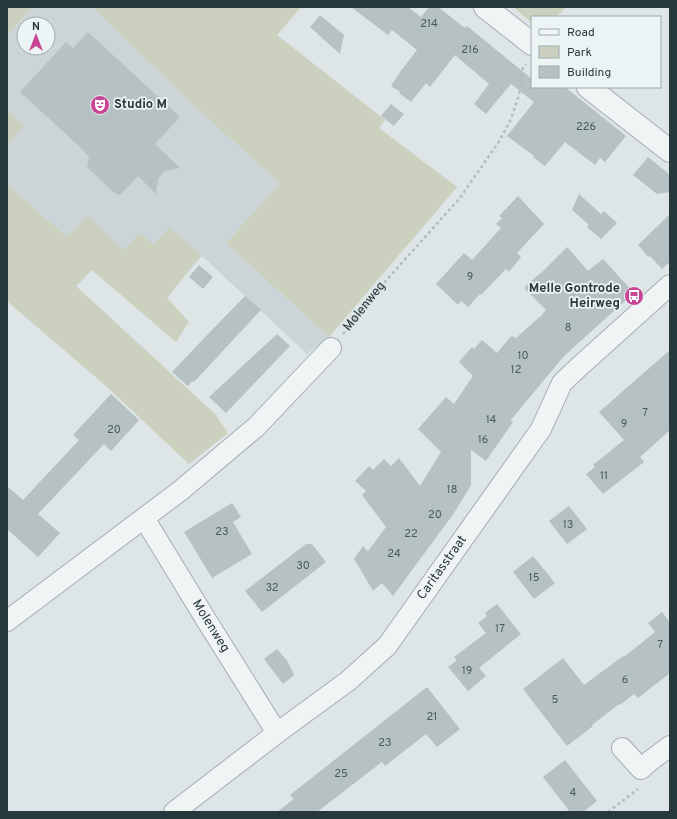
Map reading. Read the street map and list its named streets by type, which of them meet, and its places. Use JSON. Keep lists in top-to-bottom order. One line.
{"streets":{"street":["Molenweg","Caritasstraat"]},"crossings":[["Molenweg","Caritasstraat"]],"places":{"theatre":["Studio M"],"bus stop":["Melle Gontrode Heirweg"]},"house_numbers":["214","216","226","9","8","10","12","7","14","9","20","16","11","18","20","13","23","22","24","30","15","32","17","7","19","6","5","21","23","25","4"],"legend":["Road","Park","Building"],"north":"top"}
